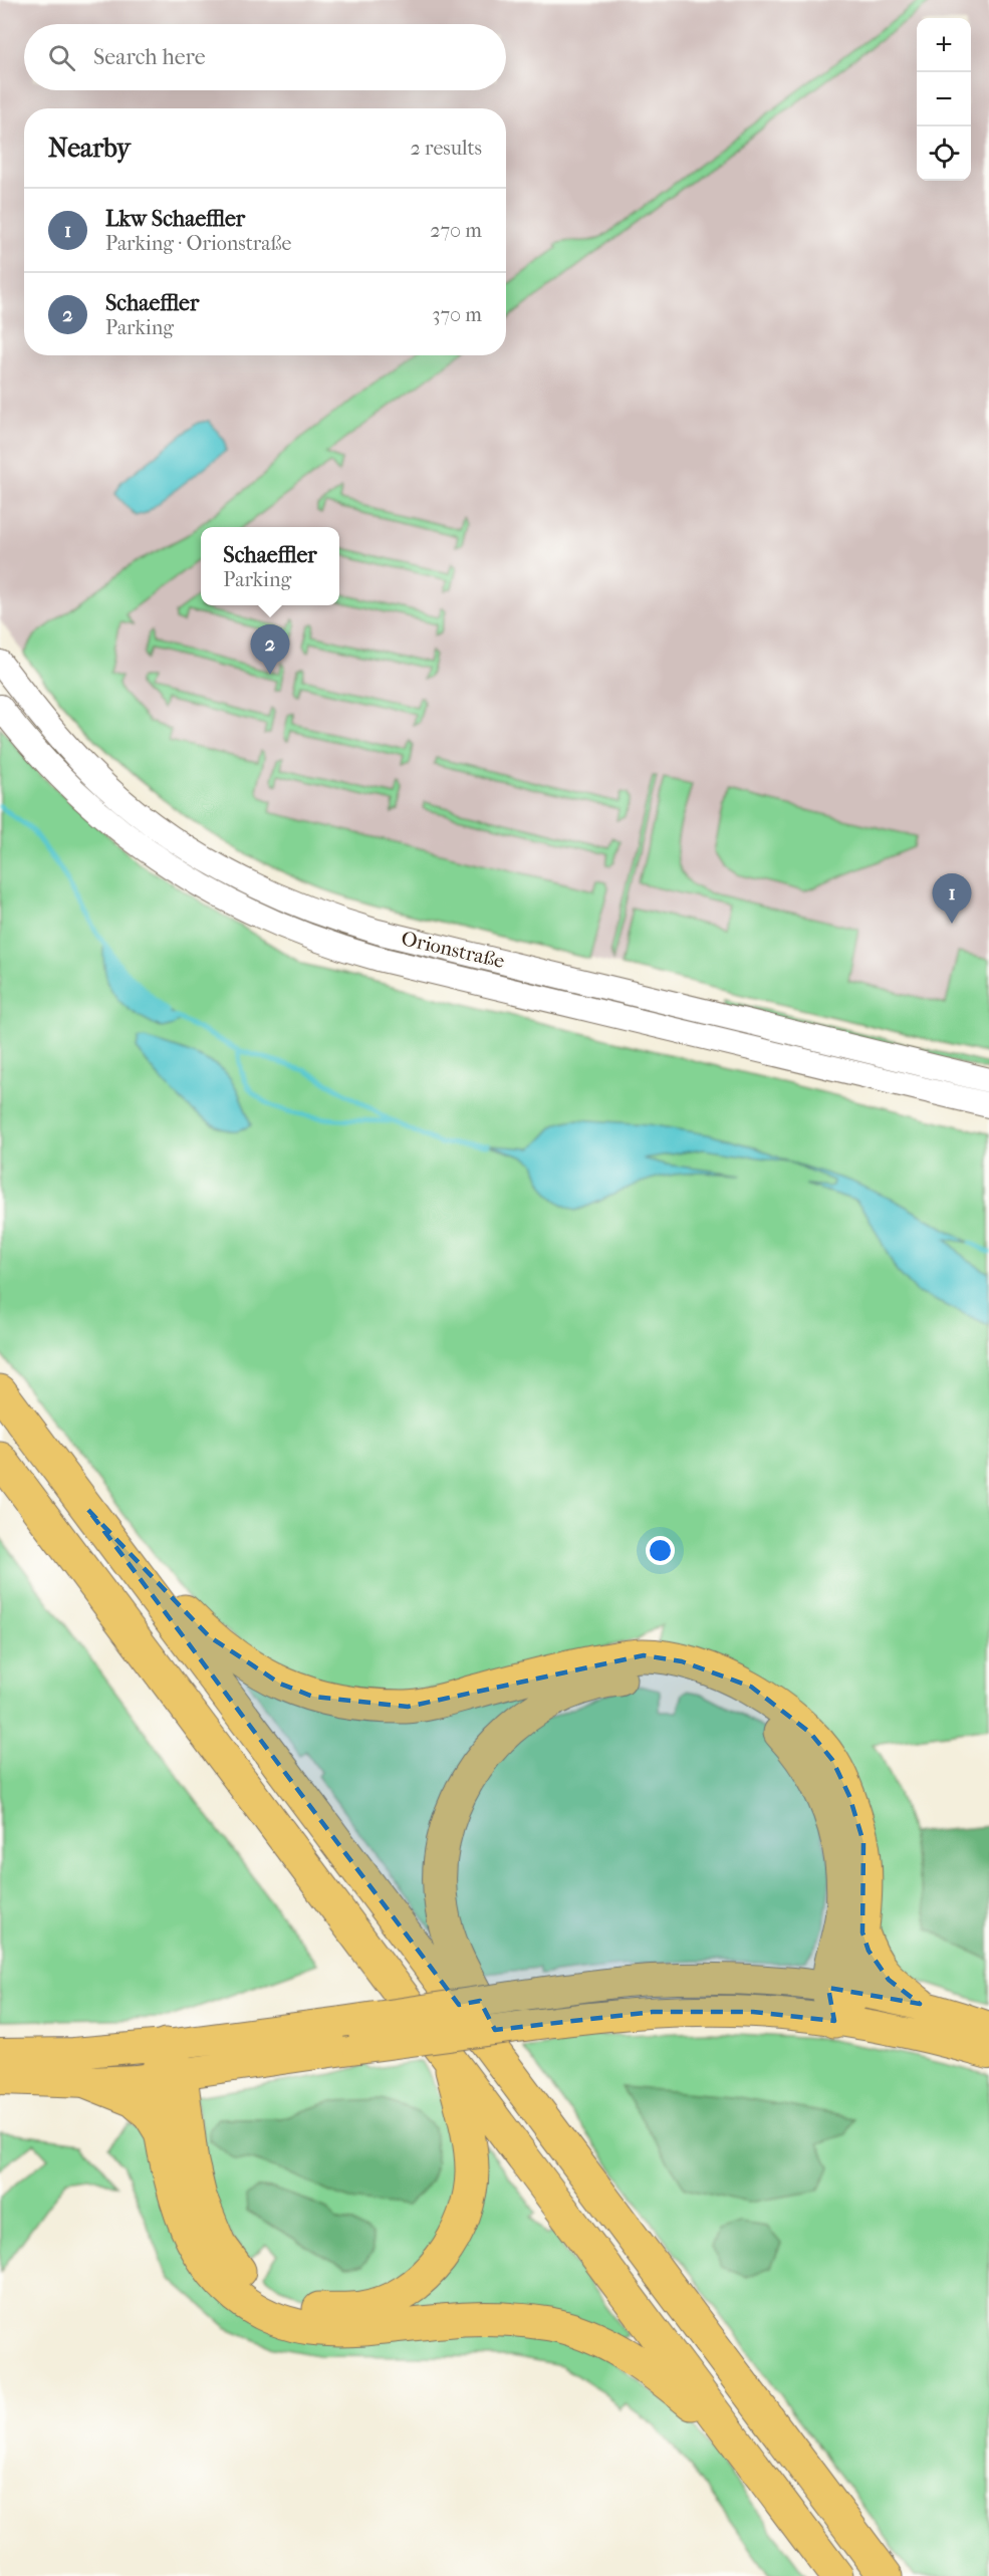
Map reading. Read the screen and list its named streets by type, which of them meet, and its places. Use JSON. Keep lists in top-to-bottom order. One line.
{"streets":{"street":["Orionstraße"]},"page":{"map_buttons":["+","−"],"search":"Search here","heading":["Nearby","2 results"],"list":[{"mark":"1","name":"Lkw Schaeffler","note":"Parking · Orionstraße","value":"270 m"},{"mark":"2","name":"Schaeffler","note":"Parking","value":"370 m"}],"popup":["Schaeffler","Parking"],"pins":["2","1"]}}
